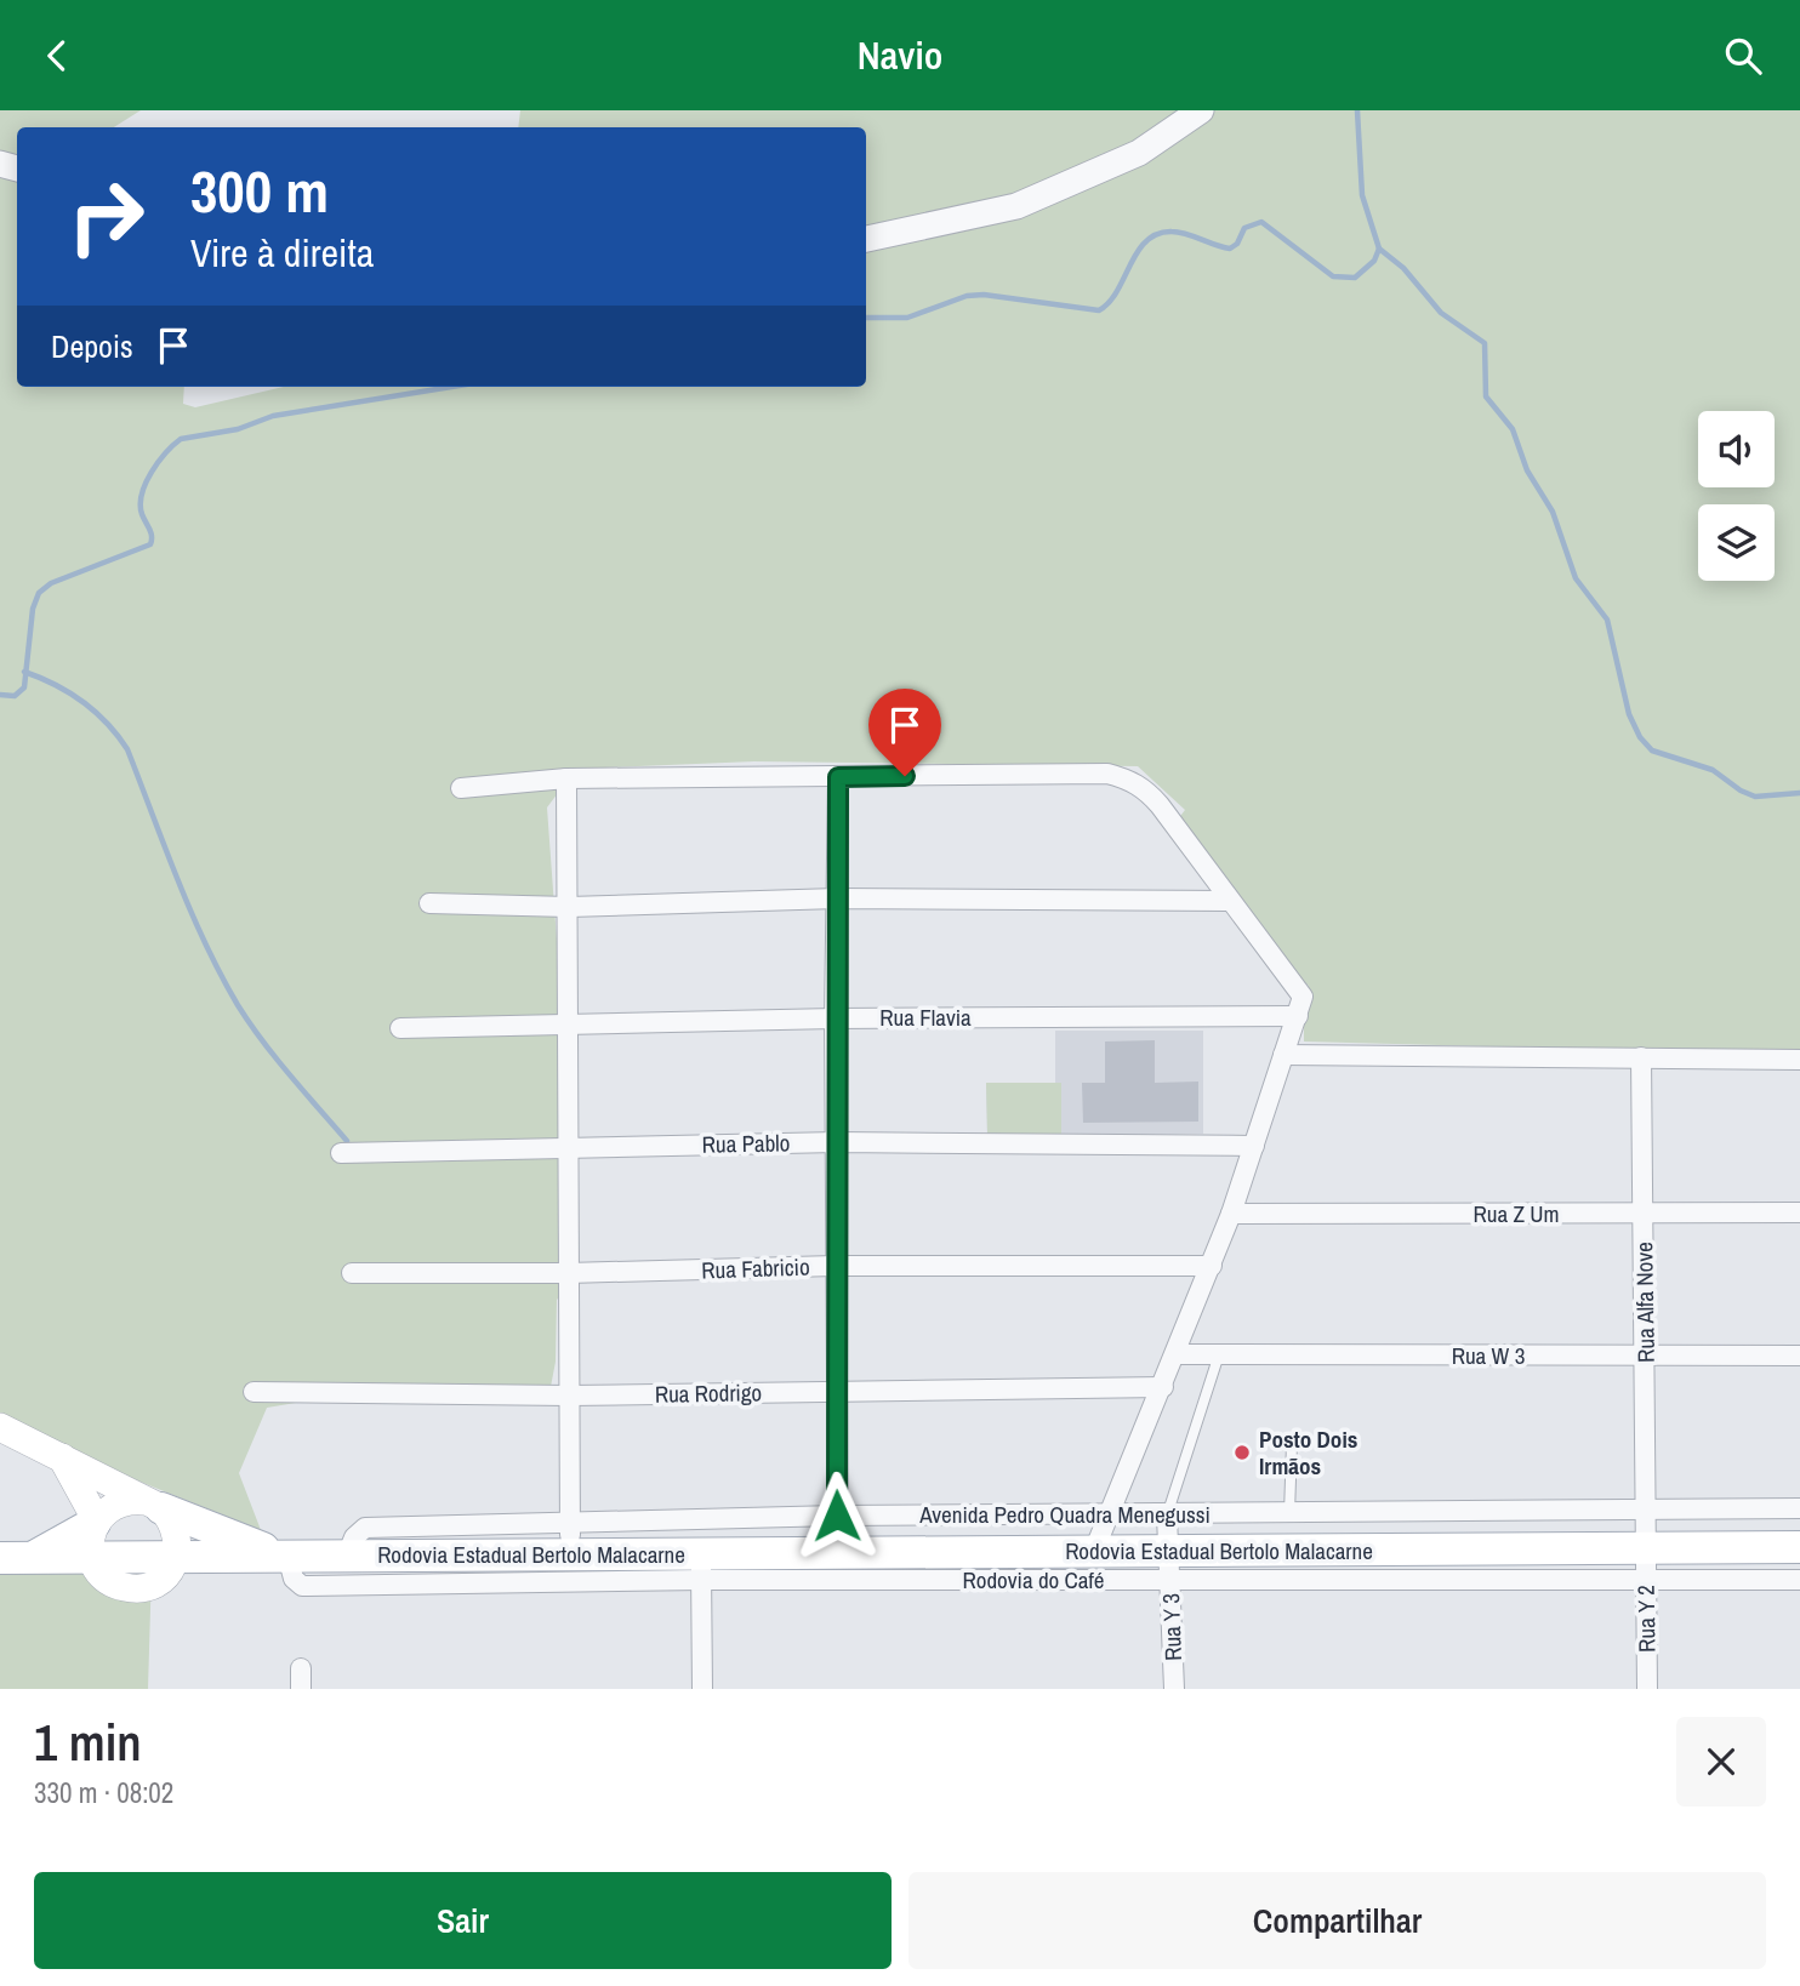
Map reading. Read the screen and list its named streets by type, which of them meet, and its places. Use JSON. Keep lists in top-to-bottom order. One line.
{"streets":{"main road":["Rodovia Estadual Bertolo Malacarne"],"street":["Rua Flavia","Rua Pablo","Rua Z Um","Rua Fabricio","Rua Alfa Nove","Rua W 3","Rua Rodrigo","Avenida Pedro Quadra Menegussi","Rodovia do Café","Rua Y 2","Rua Y 3"]},"crossings":[["Rua Z Um","Rua Alfa Nove"],["Rua Alfa Nove","Rua W 3"],["Rua Alfa Nove","Avenida Pedro Quadra Menegussi"],["Rua Alfa Nove","Rodovia Estadual Bertolo Malacarne"],["Rua Alfa Nove","Rua Y 2"],["Avenida Pedro Quadra Menegussi","Rodovia Estadual Bertolo Malacarne"],["Avenida Pedro Quadra Menegussi","Rua Y 3"],["Rodovia Estadual Bertolo Malacarne","Rodovia do Café"],["Rodovia Estadual Bertolo Malacarne","Rua Y 2"],["Rodovia Estadual Bertolo Malacarne","Rua Y 3"],["Rodovia do Café","Rua Y 2"],["Rodovia do Café","Rua Y 3"]],"places":["Posto Dois Irmãos"],"page":{"header":"Navio","turn":["300 m","Vire à direita"],"then":"Depois","heading":["1 min","330 m · 08:02"],"buttons":["Sair","Compartilhar"]}}
